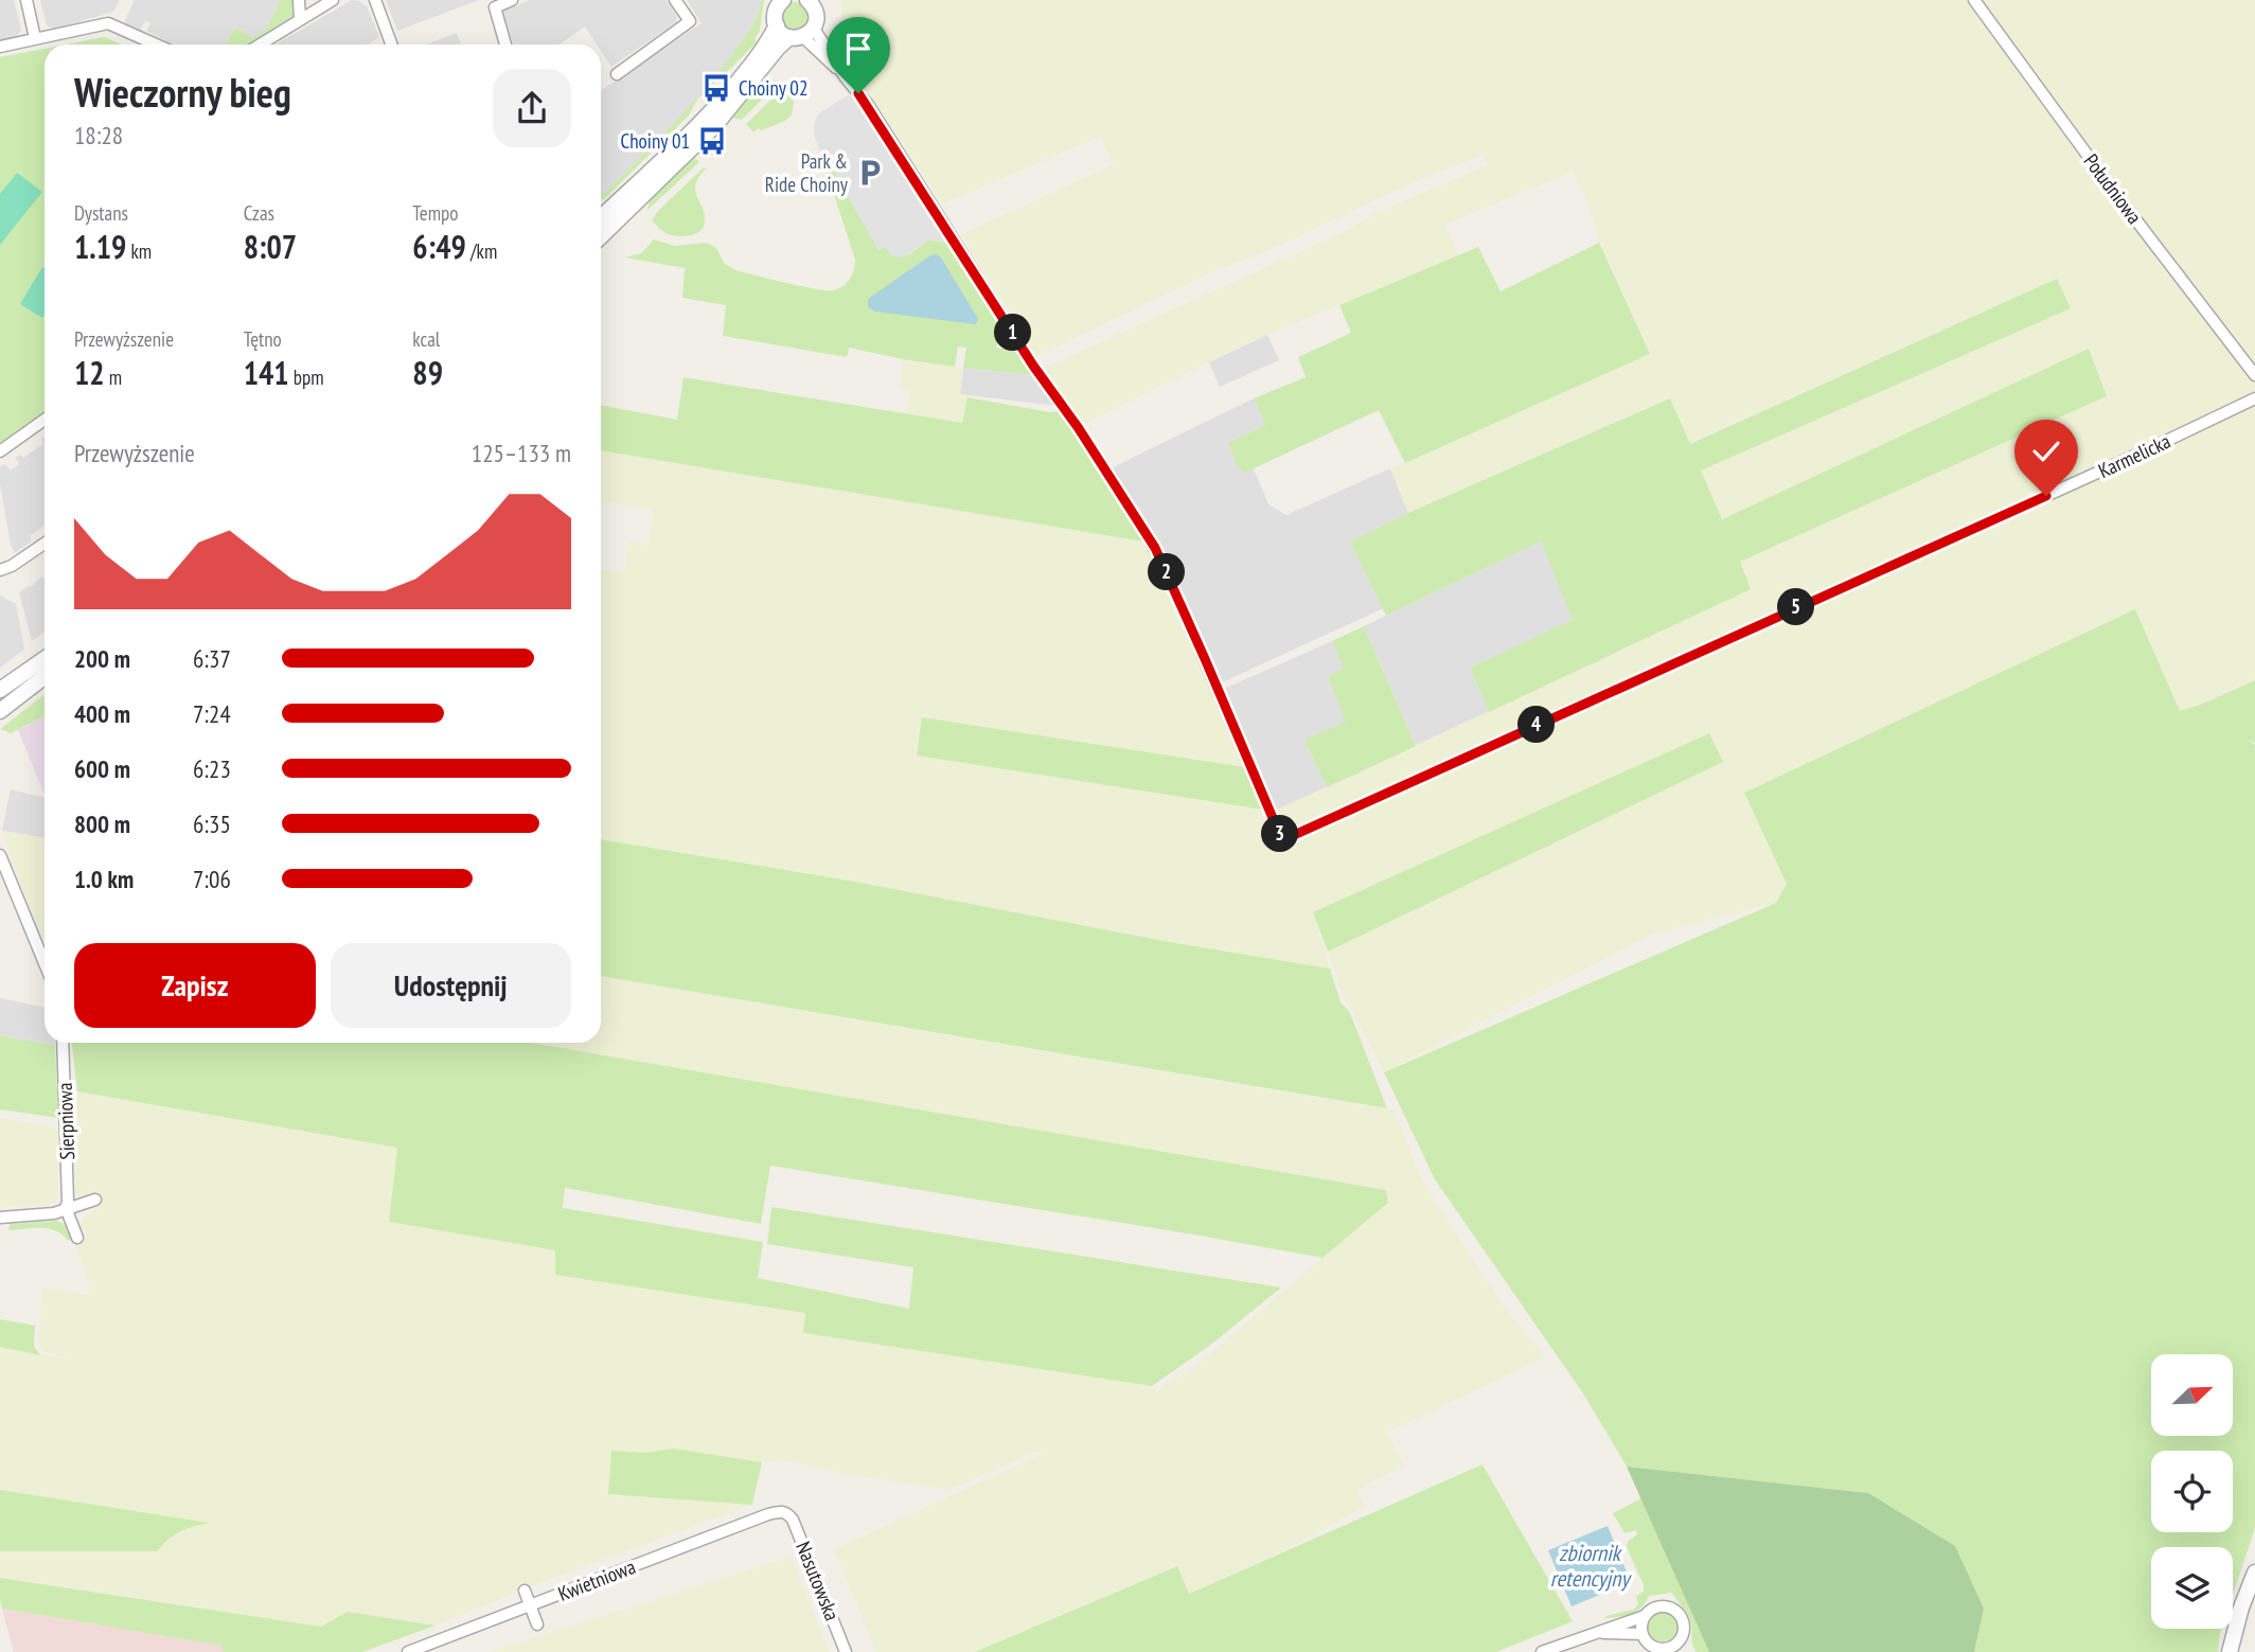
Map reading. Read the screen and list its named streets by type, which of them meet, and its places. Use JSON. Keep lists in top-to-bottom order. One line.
{"streets":{"street":["Południowa","Karmelicka","Sierpniowa","Kwietniowa","Nasutowska"]},"crossings":[["Kwietniowa","Nasutowska"]],"water":["zbiornik retencyjny"],"places":{"bus stop":["Choiny 02","Choiny 01"],"parking":["Park & Ride Choiny"]},"north":"top right","page":{"heading":["Wieczorny bieg","18:28"],"stats":[["Dystans","1.19 km"],["Czas","8:07"],["Tempo","6:49 /km"],["Przewyższenie","12 m"],["Tętno","141 bpm"],["kcal","89"]],"pins":["1","2","5","4","3"],"chart":["Przewyższenie","125–133 m"],"list":[{"name":"200 m","note":"6:37"},{"name":"400 m","note":"7:24"},{"name":"600 m","note":"6:23"},{"name":"800 m","note":"6:35"},{"name":"1.0 km","note":"7:06"}],"buttons":["Zapisz","Udostępnij"]}}
